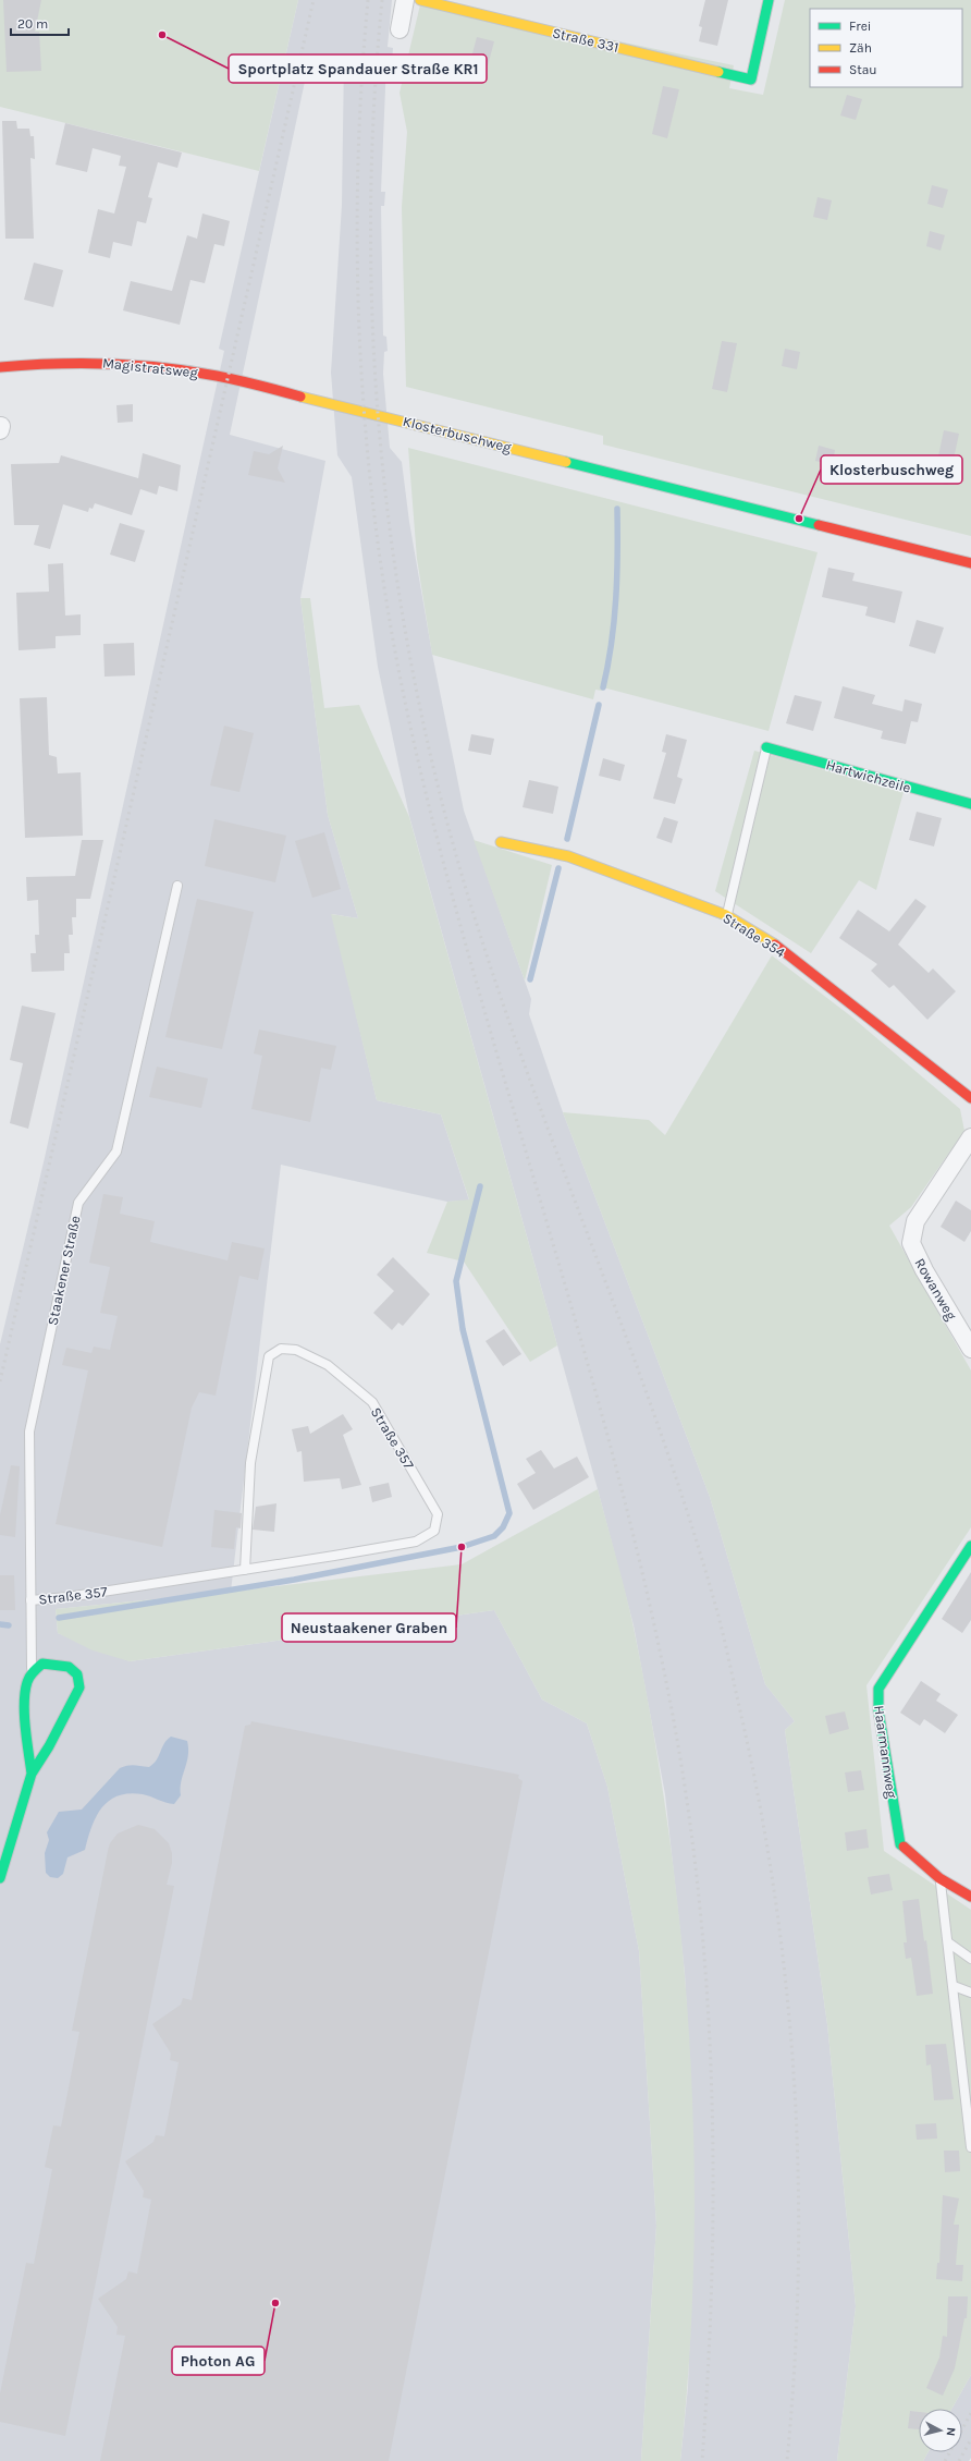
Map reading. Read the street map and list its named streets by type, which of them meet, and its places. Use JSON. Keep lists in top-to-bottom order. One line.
{"streets":{"street":["Straße 331","Magistratsweg","Klosterbuschweg","Hartwichzeile","Straße 354","Staakener Straße","Rowanweg","Haarmannweg"],"lane":["Straße 357"]},"crossings":[["Magistratsweg","Klosterbuschweg"],["Staakener Straße","Straße 357"]],"places":["Sportplatz Spandauer Straße KR1","Klosterbuschweg","Neustaakener Graben","Photon AG"],"legend":["Frei","Zäh","Stau"],"scale_bar":"20 m","north":"right"}
